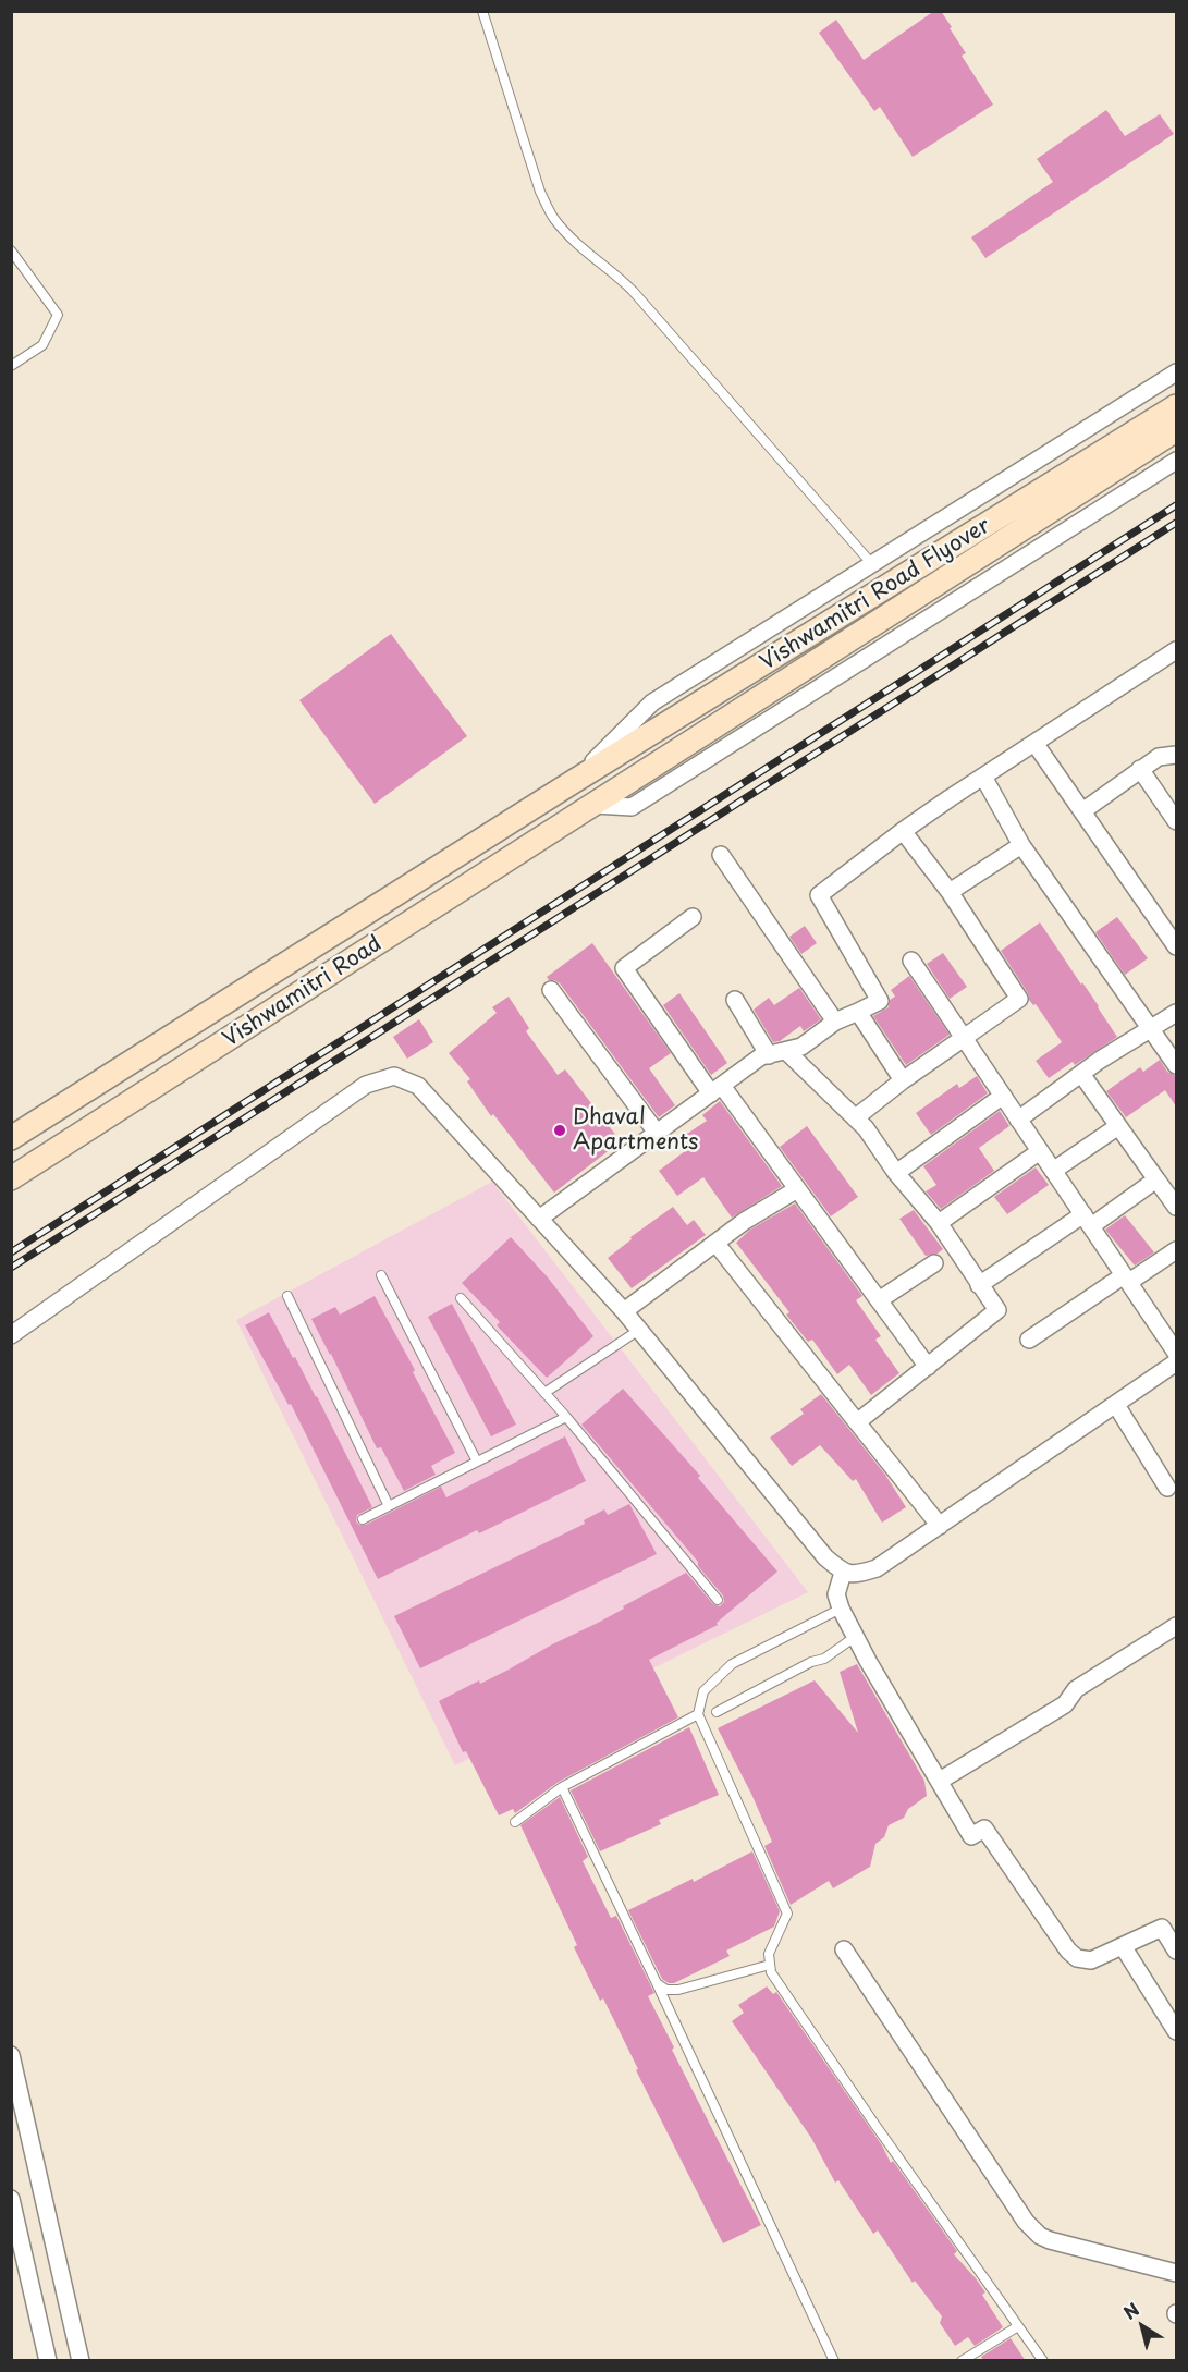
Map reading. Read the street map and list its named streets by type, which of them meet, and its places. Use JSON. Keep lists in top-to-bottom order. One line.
{"streets":{"main road":["Vishwamitri Road Flyover","Vishwamitri Road"]},"crossings":[["Vishwamitri Road Flyover","Vishwamitri Road"]],"places":["Dhaval Apartments"],"north":"top left"}
